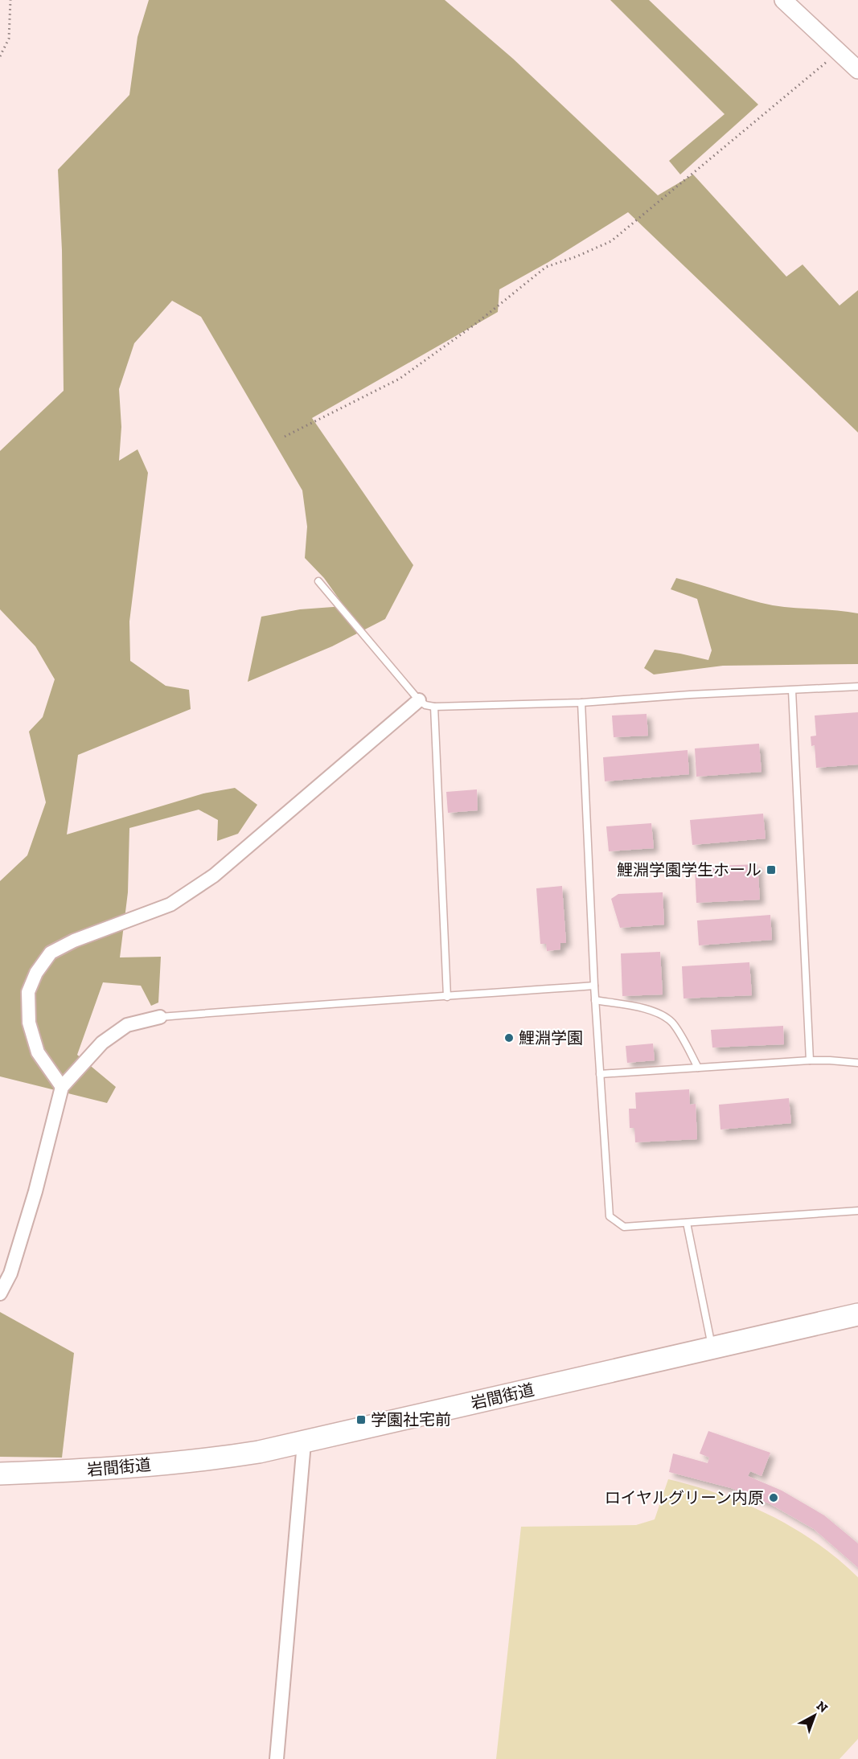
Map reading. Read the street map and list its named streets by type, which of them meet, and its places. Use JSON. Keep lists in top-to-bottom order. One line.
{"streets":{"main road":["岩間街道"]},"places":{"transit":["鯉淵学園学生ホール","学園社宅前"],"other":["鯉淵学園","ロイヤルグリーン内原"]},"north":"top right"}
